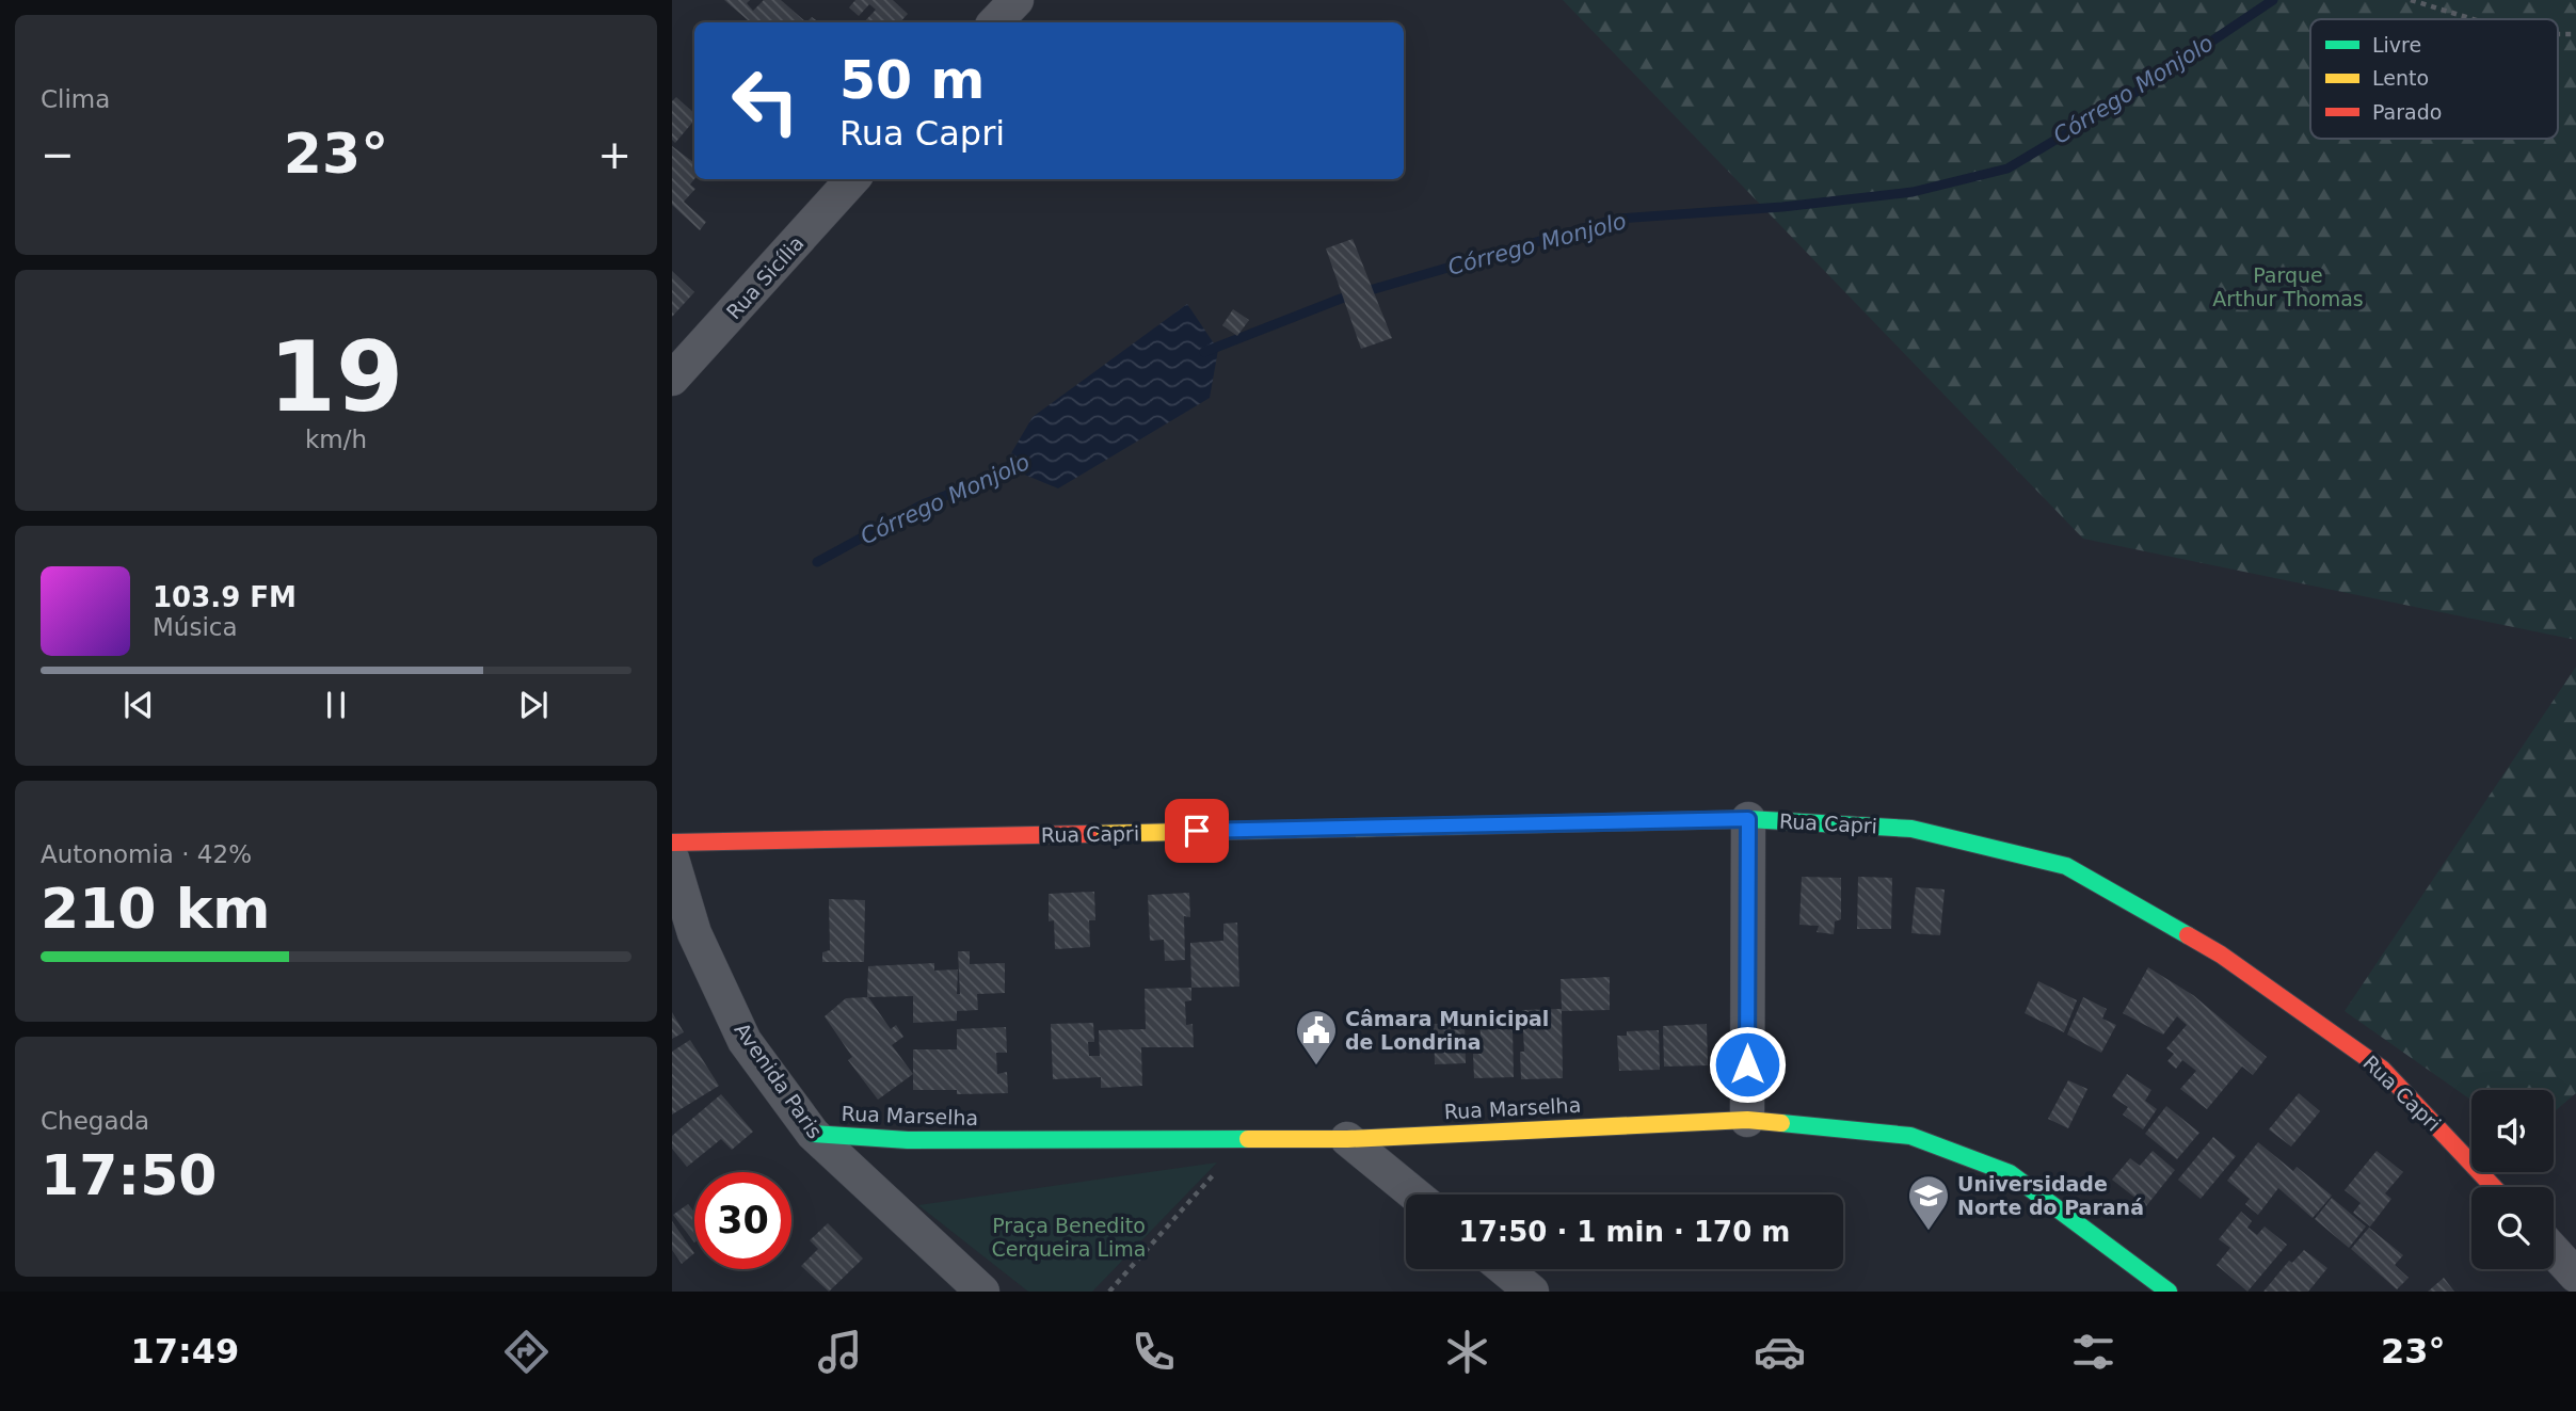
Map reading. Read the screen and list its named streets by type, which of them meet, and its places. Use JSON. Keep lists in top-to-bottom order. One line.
{"streets":{"street":["Rua Sicília","Rua Capri","Avenida Paris","Rua Marselha"]},"crossings":[["Avenida Paris","Rua Marselha"]],"water":["Córrego Monjolo"],"parks":["Parque Arthur Thomas","Praça Benedito Cerqueira Lima"],"places":{"public building":["Câmara Municipal de Londrina"],"school or university":["Universidade Norte do Paraná"]},"legend":["Livre","Lento","Parado"],"page":{"tile":["Clima",["19","km/h"],["Autonomia · 42%","210 km"],["Chegada","17:50"]],"turn":["50 m","Rua Capri"],"heat":["−","23°","+"],"song":["103.9 FM","Música"],"limit":"30","trip":"17:50 · 1 min · 170 m","tabs":["17:49","23°"]}}
